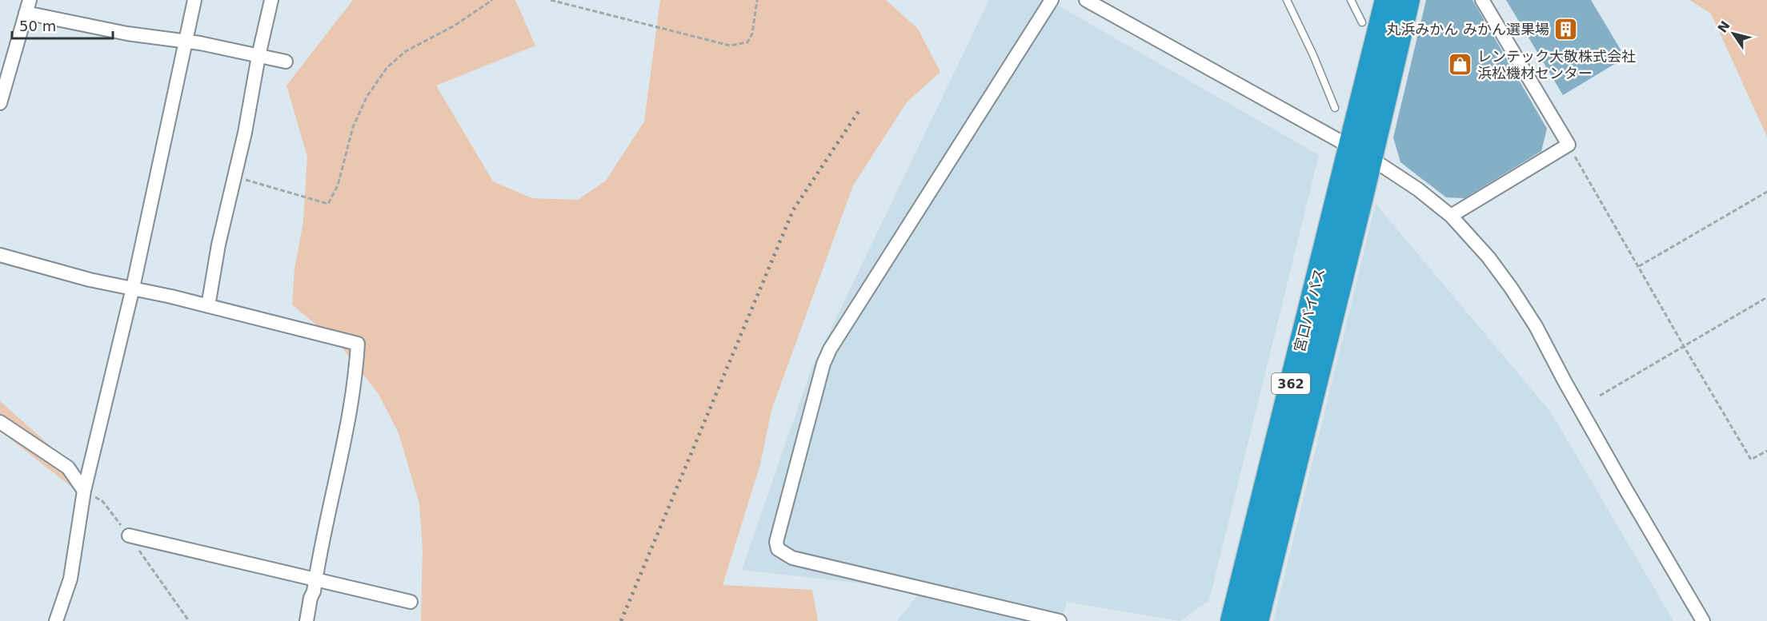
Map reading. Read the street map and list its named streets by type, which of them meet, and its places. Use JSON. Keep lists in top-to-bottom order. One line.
{"streets":{"highway":["宮口バイパス","362"]},"places":{"building":["丸浜みかん みかん選果場"],"shop":["レンテック大敬株式会社 浜松機材センター"]},"scale_bar":"50 m","north":"top left"}
